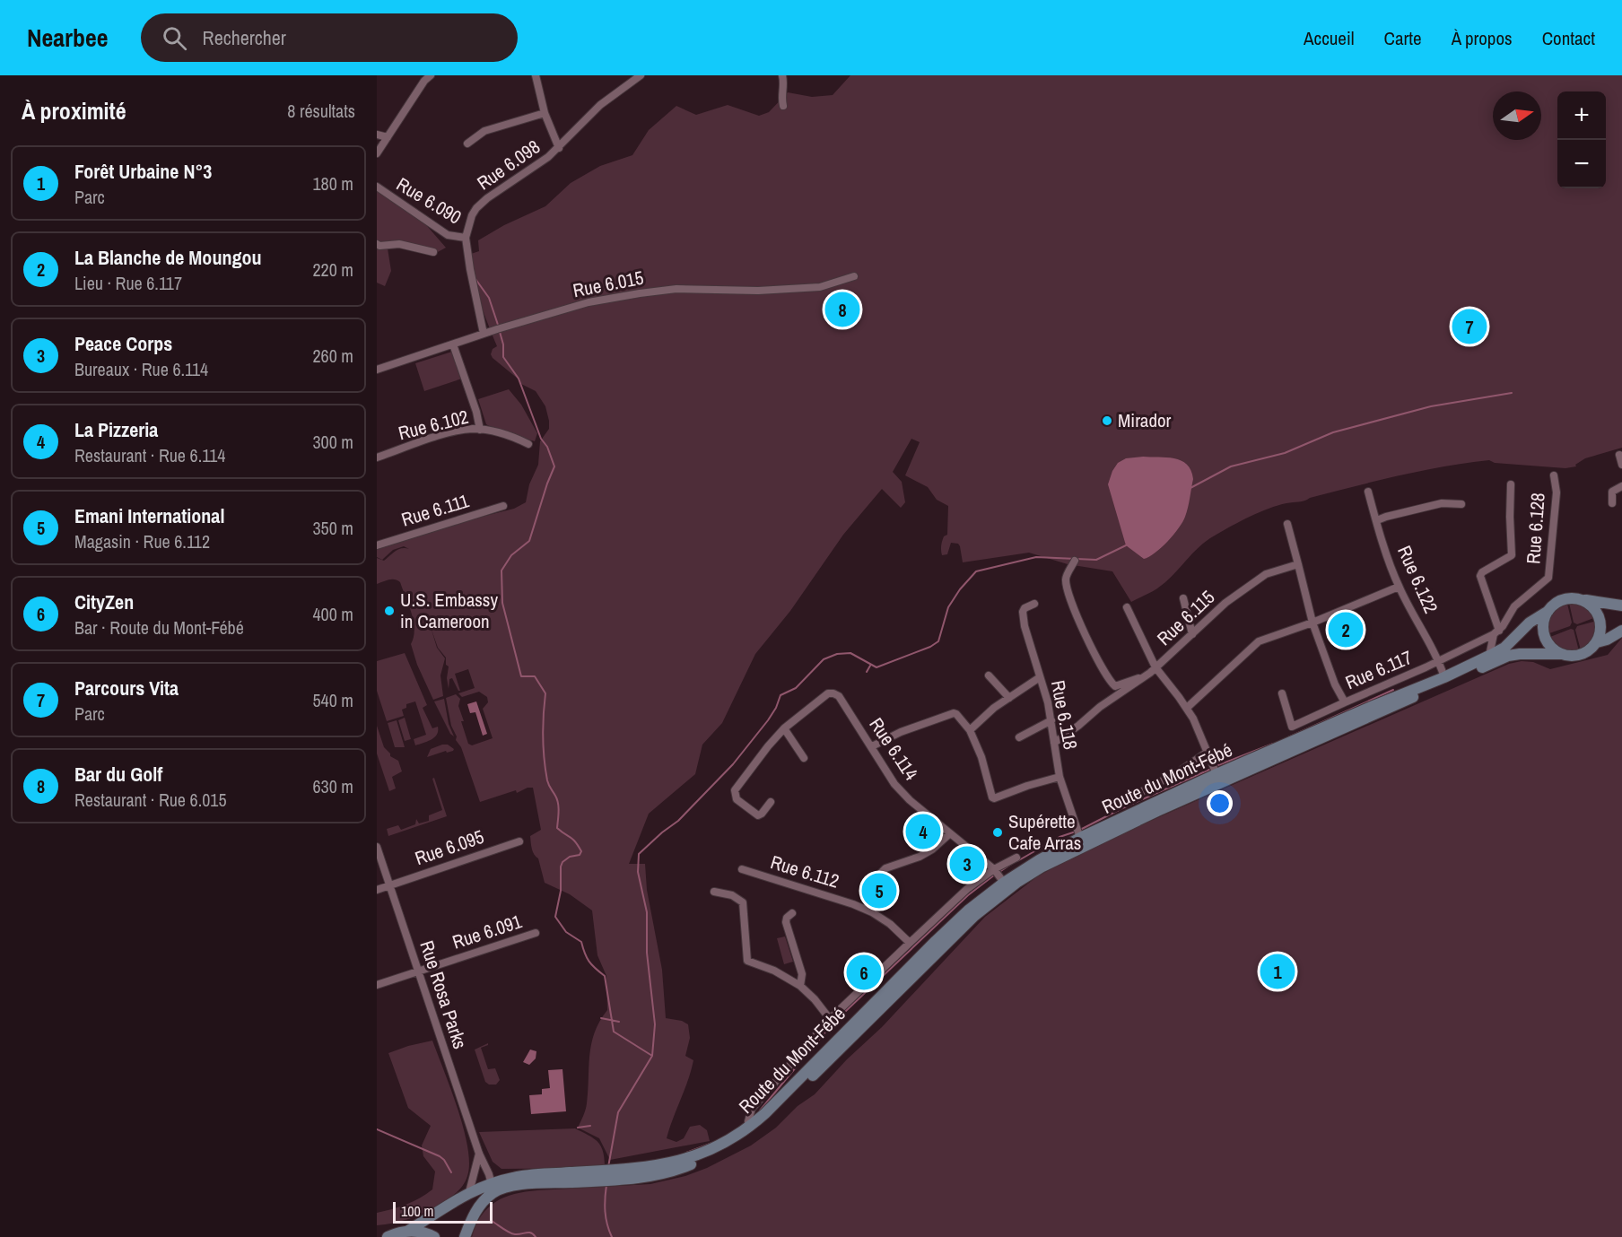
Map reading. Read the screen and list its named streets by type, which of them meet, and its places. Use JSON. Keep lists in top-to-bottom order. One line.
{"streets":{"street":["Rue 6.098","Rue 6.090","Rue 6.015","Rue 6.102","Rue 6.111","Rue 6.128","Rue 6.122","Rue 6.115","Rue 6.117","Rue 6.118","Rue 6.114","Route du Mont-Fébé","Rue 6.095","Rue 6.112","Rue 6.091","Rue Rosa Parks"]},"crossings":[["Rue 6.098","Rue 6.090"],["Rue 6.090","Rue 6.015"],["Rue 6.128","Rue 6.117"],["Rue 6.128","Route du Mont-Fébé"],["Rue 6.122","Rue 6.117"],["Rue 6.122","Route du Mont-Fébé"],["Rue 6.115","Rue 6.118"],["Rue 6.118","Route du Mont-Fébé"],["Rue 6.114","Route du Mont-Fébé"],["Route du Mont-Fébé","Rue Rosa Parks"],["Rue 6.095","Rue Rosa Parks"],["Rue 6.091","Rue Rosa Parks"]],"places":["Mirador","U.S. Embassy in Cameroon","Supérette Cafe Arras"],"scale_bar":"100 m","north":"right","page":{"header":"Nearbee","search":"Rechercher","nav":["Accueil","Carte","À propos","Contact"],"heading":["À proximité","8 résultats"],"map_buttons":["+","−"],"list":[{"mark":"1","name":"Forêt Urbaine N°3","note":"Parc","value":"180 m"},{"mark":"2","name":"La Blanche de Moungou","note":"Lieu · Rue 6.117","value":"220 m"},{"mark":"3","name":"Peace Corps","note":"Bureaux · Rue 6.114","value":"260 m"},{"mark":"4","name":"La Pizzeria","note":"Restaurant · Rue 6.114","value":"300 m"},{"mark":"5","name":"Emani International","note":"Magasin · Rue 6.112","value":"350 m"},{"mark":"6","name":"CityZen","note":"Bar · Route du Mont-Fébé","value":"400 m"},{"mark":"7","name":"Parcours Vita","note":"Parc","value":"540 m"},{"mark":"8","name":"Bar du Golf","note":"Restaurant · Rue 6.015","value":"630 m"}],"pins":["8","7","2","4","3","5","1","6"],"scale":"100 m"}}
